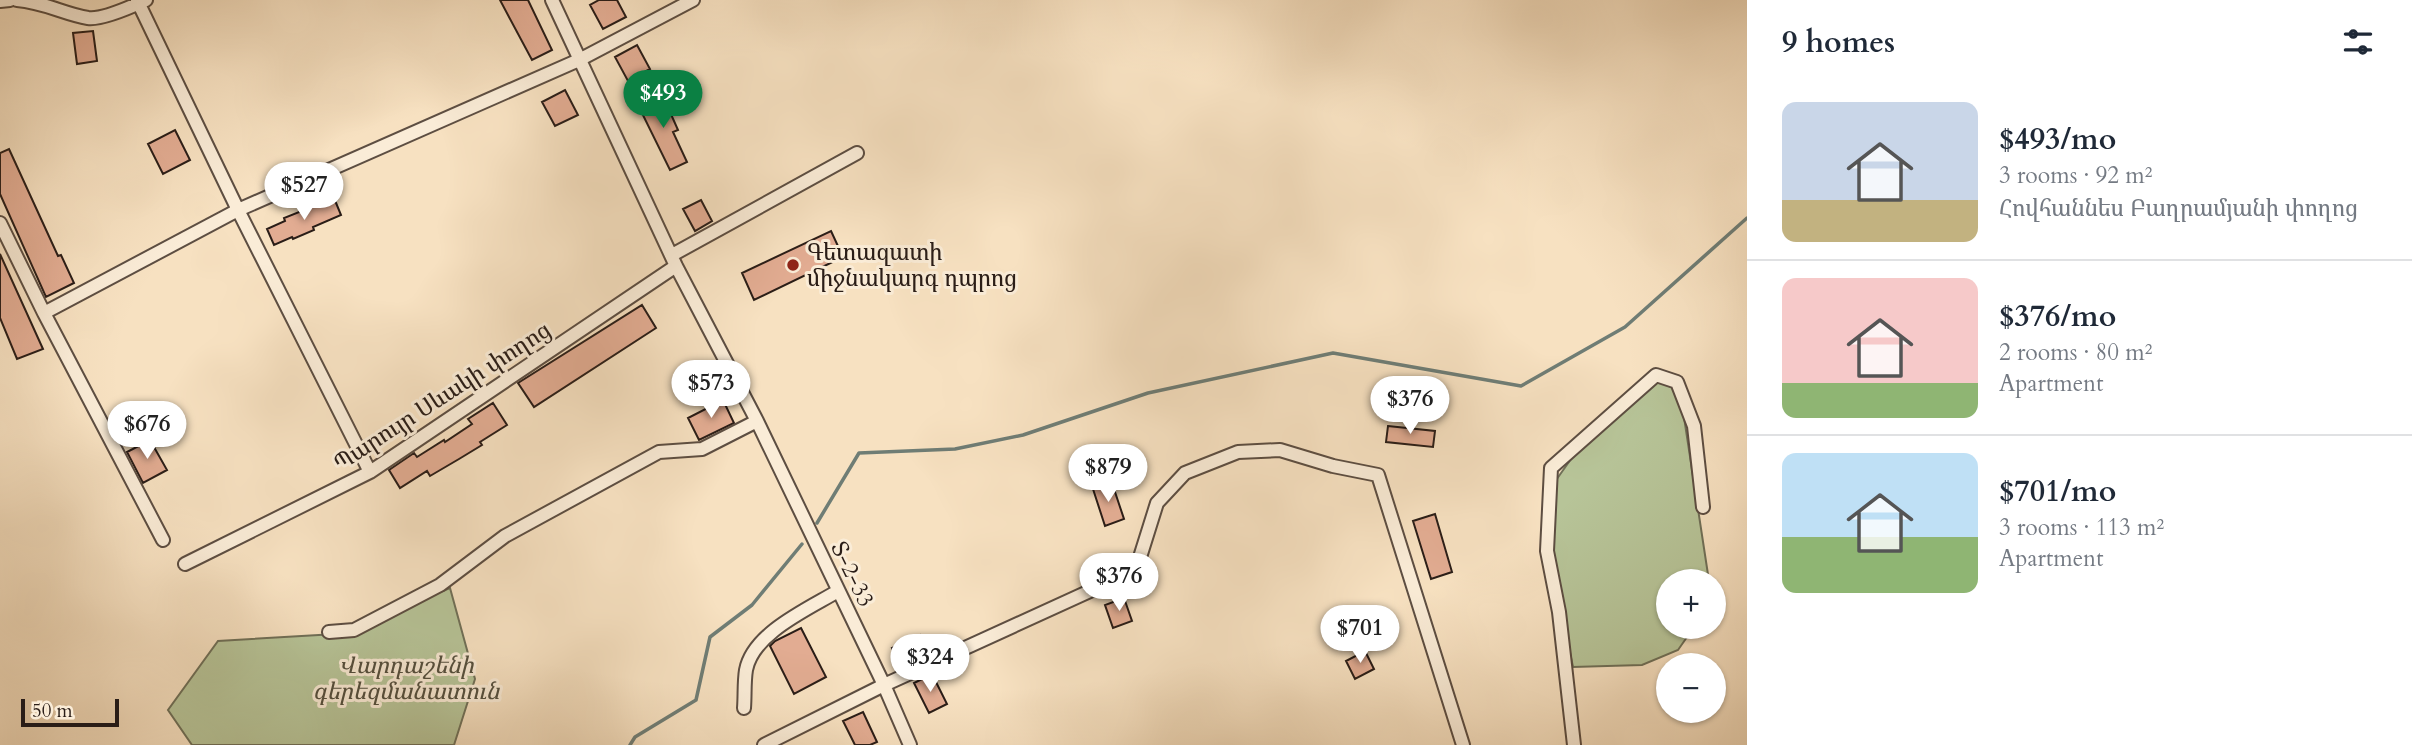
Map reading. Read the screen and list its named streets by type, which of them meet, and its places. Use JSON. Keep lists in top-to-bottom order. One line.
{"streets":{"street":["Պարույր Սևակի փողոց","Տ-2-33"]},"crossings":[["Պարույր Սևակի փողոց","Տ-2-33"]],"parks":["Վարդաշենի գերեզմանատուն"],"places":["Գետազատի միջնակարգ դպրոց"],"scale_bar":"50 m","page":{"heading":"9 homes","price":["$493","$527","$573","$376","$676","$879","$376","$701","$324"],"list":[{"name":"$493/mo","note":"3 rooms · 92 m² · Հովհաննես Բաղրամյանի փողոց"},{"name":"$376/mo","note":"2 rooms · 80 m² · Apartment"},{"name":"$701/mo","note":"3 rooms · 113 m² · Apartment"}],"map_buttons":["+","−"],"scale":"50 m"}}
